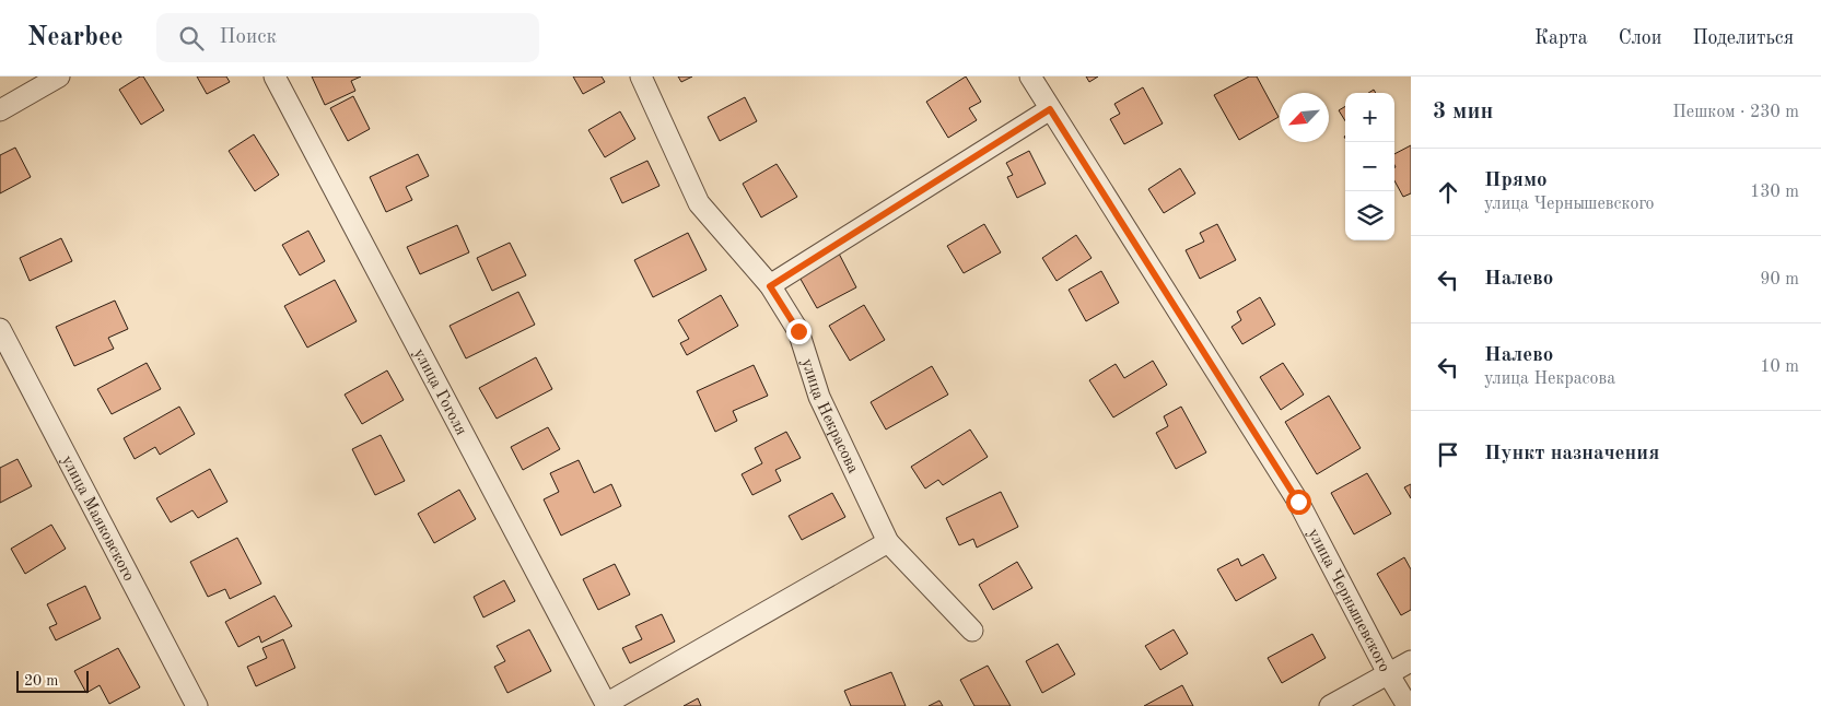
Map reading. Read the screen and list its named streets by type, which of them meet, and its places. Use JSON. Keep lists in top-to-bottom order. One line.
{"streets":{"street":["улица Гоголя","улица Некрасова","улица Маяковского","улица Чернышевского"]},"scale_bar":"20 m","north":"bottom left","page":{"header":"Nearbee","search":"Поиск","nav":["Карта","Слои","Поделиться"],"heading":["3 мин","Пешком · 230 m"],"map_buttons":["+","−"],"list":[["Прямо","улица Чернышевского","130 m"],["Налево","90 m"],["Налево","улица Некрасова","10 m"],"Пункт назначения"],"scale":"20 m"}}
